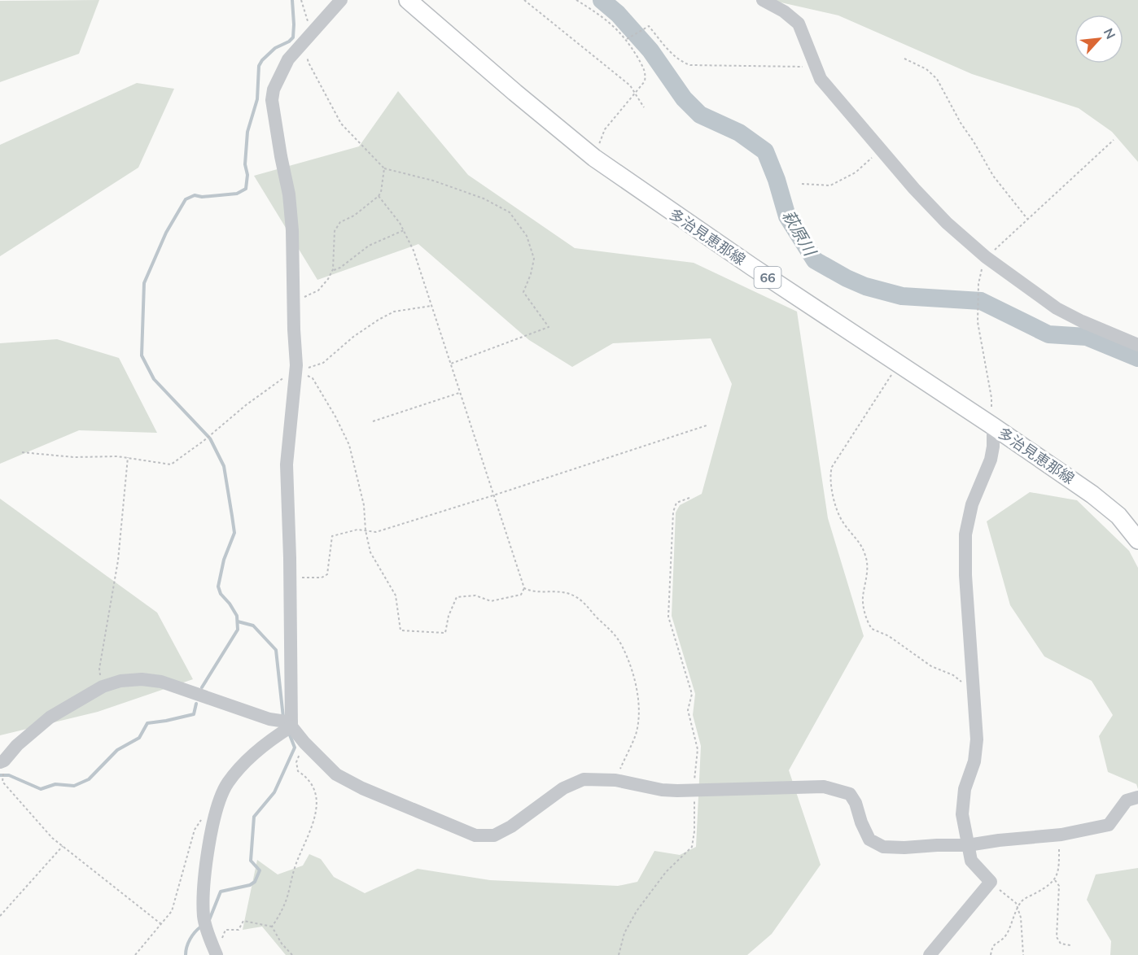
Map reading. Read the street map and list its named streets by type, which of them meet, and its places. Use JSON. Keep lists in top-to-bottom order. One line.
{"streets":{"main road":["多治見恵那線","66"]},"water":["萩原川"],"north":"top right"}
